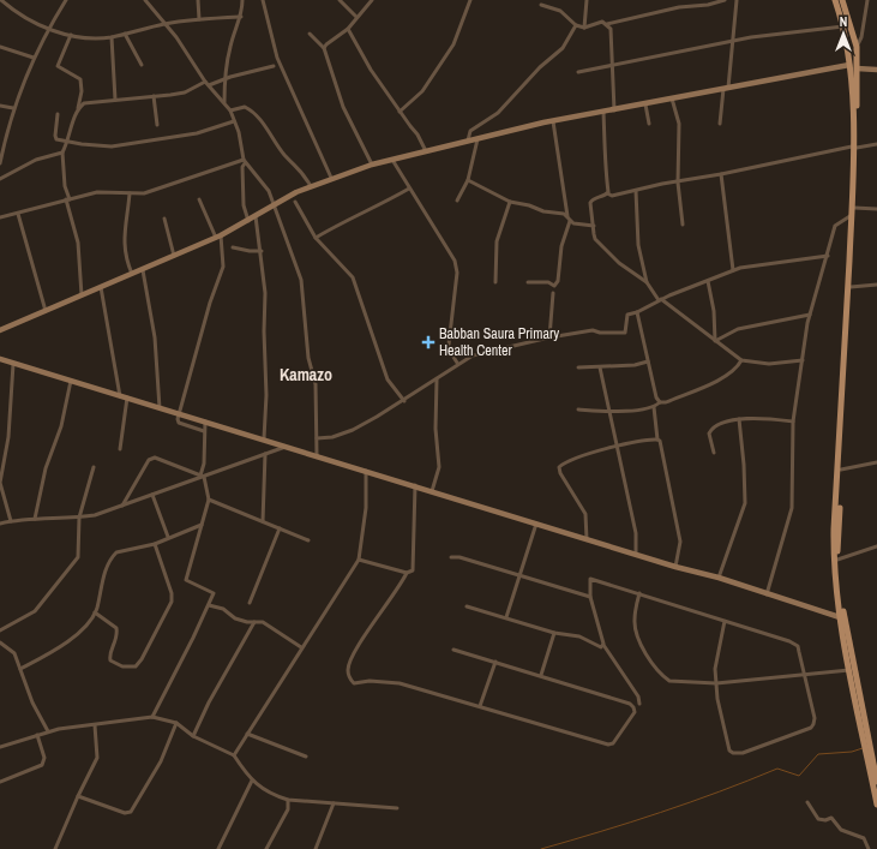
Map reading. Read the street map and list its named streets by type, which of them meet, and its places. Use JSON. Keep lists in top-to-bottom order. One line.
{"districts":["Kamazo"],"places":{"health":["Babban Saura Primary Health Center"]},"north":"top"}
